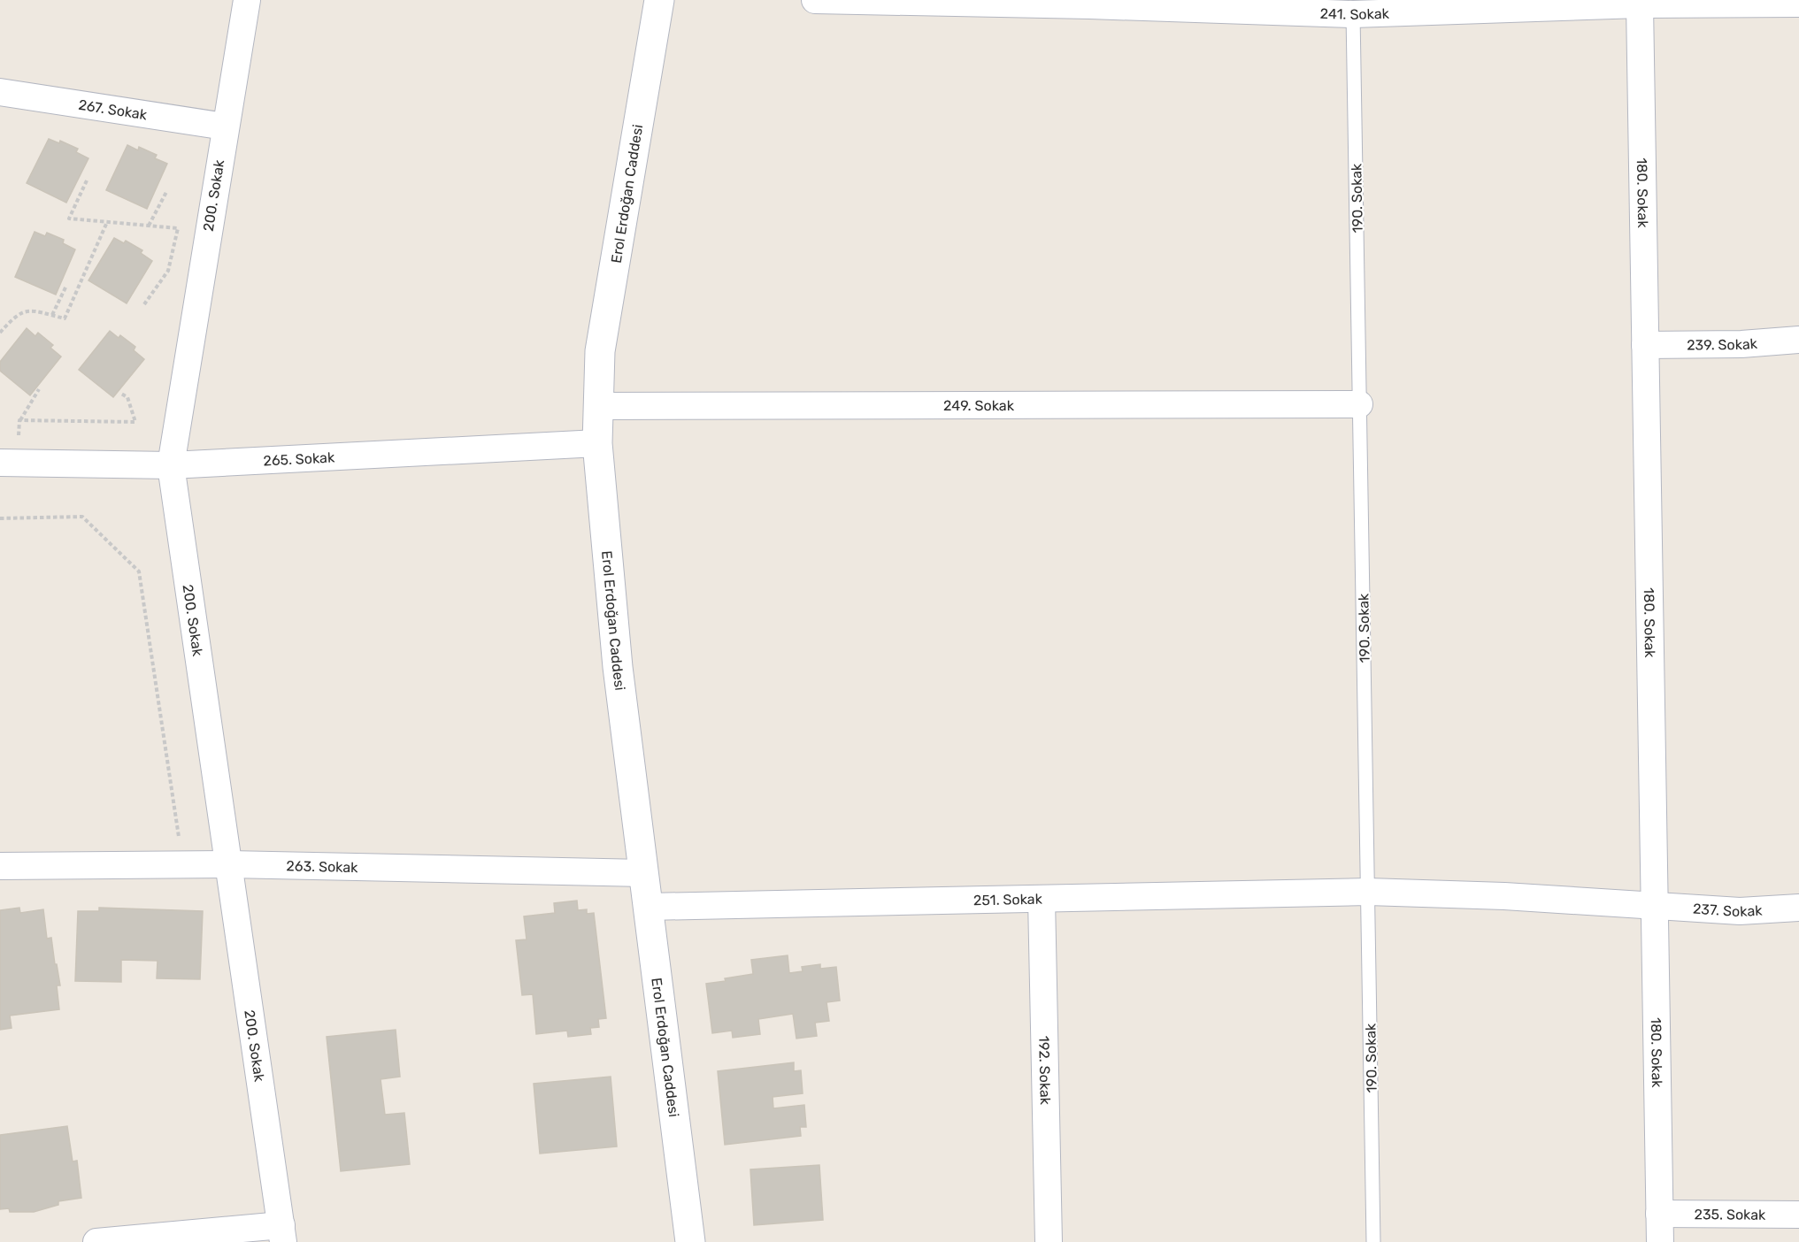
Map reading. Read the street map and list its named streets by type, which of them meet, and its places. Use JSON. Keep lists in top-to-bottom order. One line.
{"streets":{"street":["241. Sokak","267. Sokak","180. Sokak","Erol Erdoğan Caddesi","200. Sokak","239. Sokak","249. Sokak","265. Sokak","263. Sokak","251. Sokak","237. Sokak","192. Sokak","235. Sokak"],"lane":["190. Sokak"]},"crossings":[["241. Sokak","180. Sokak"],["241. Sokak","190. Sokak"],["267. Sokak","200. Sokak"],["180. Sokak","239. Sokak"],["180. Sokak","251. Sokak"],["180. Sokak","237. Sokak"],["180. Sokak","235. Sokak"],["Erol Erdoğan Caddesi","249. Sokak"],["Erol Erdoğan Caddesi","265. Sokak"],["Erol Erdoğan Caddesi","263. Sokak"],["Erol Erdoğan Caddesi","251. Sokak"],["200. Sokak","265. Sokak"],["200. Sokak","263. Sokak"],["190. Sokak","249. Sokak"],["190. Sokak","251. Sokak"],["251. Sokak","237. Sokak"],["251. Sokak","192. Sokak"]]}
